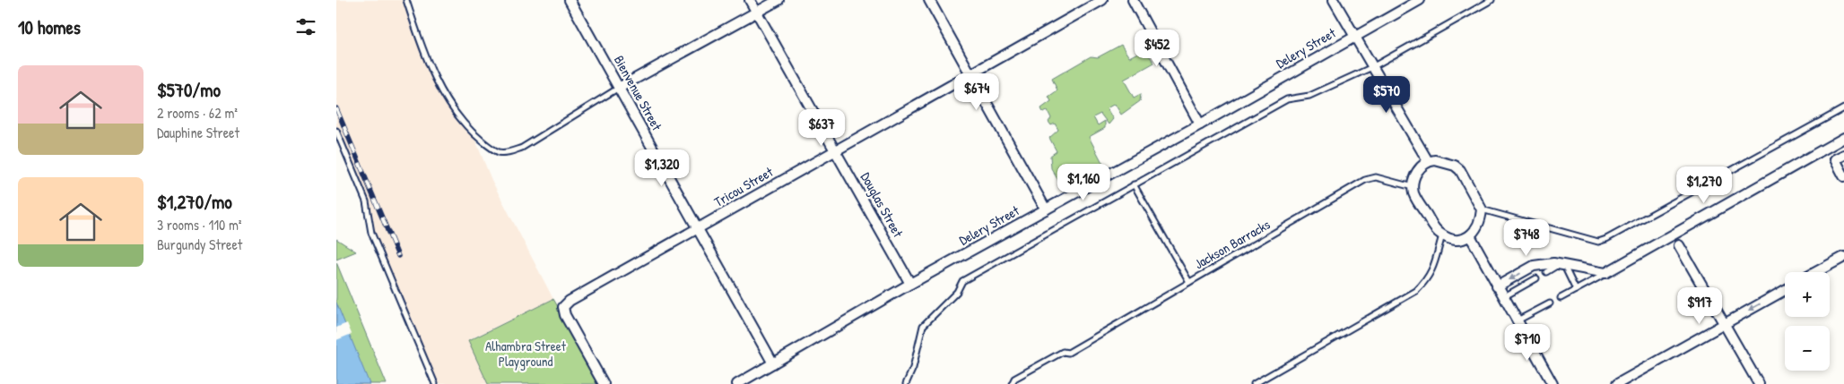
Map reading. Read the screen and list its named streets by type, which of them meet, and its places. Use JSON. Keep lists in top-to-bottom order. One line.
{"streets":{"street":["Delery Street","Bienvenue Street","Tricou Street","Douglas Street"],"lane":["Jackson Barracks"]},"crossings":[["Delery Street","Bienvenue Street"],["Delery Street","Douglas Street"],["Bienvenue Street","Tricou Street"],["Tricou Street","Douglas Street"]],"parks":["Alhambra Street Playground"],"page":{"heading":"10 homes","price":["$452","$674","$570","$637","$1,320","$1,160","$1,270","$748","$917","$710"],"list":[{"name":"$570/mo","note":"2 rooms · 62 m² · Dauphine Street"},{"name":"$1,270/mo","note":"3 rooms · 110 m² · Burgundy Street"}],"map_buttons":["+","−"]}}
